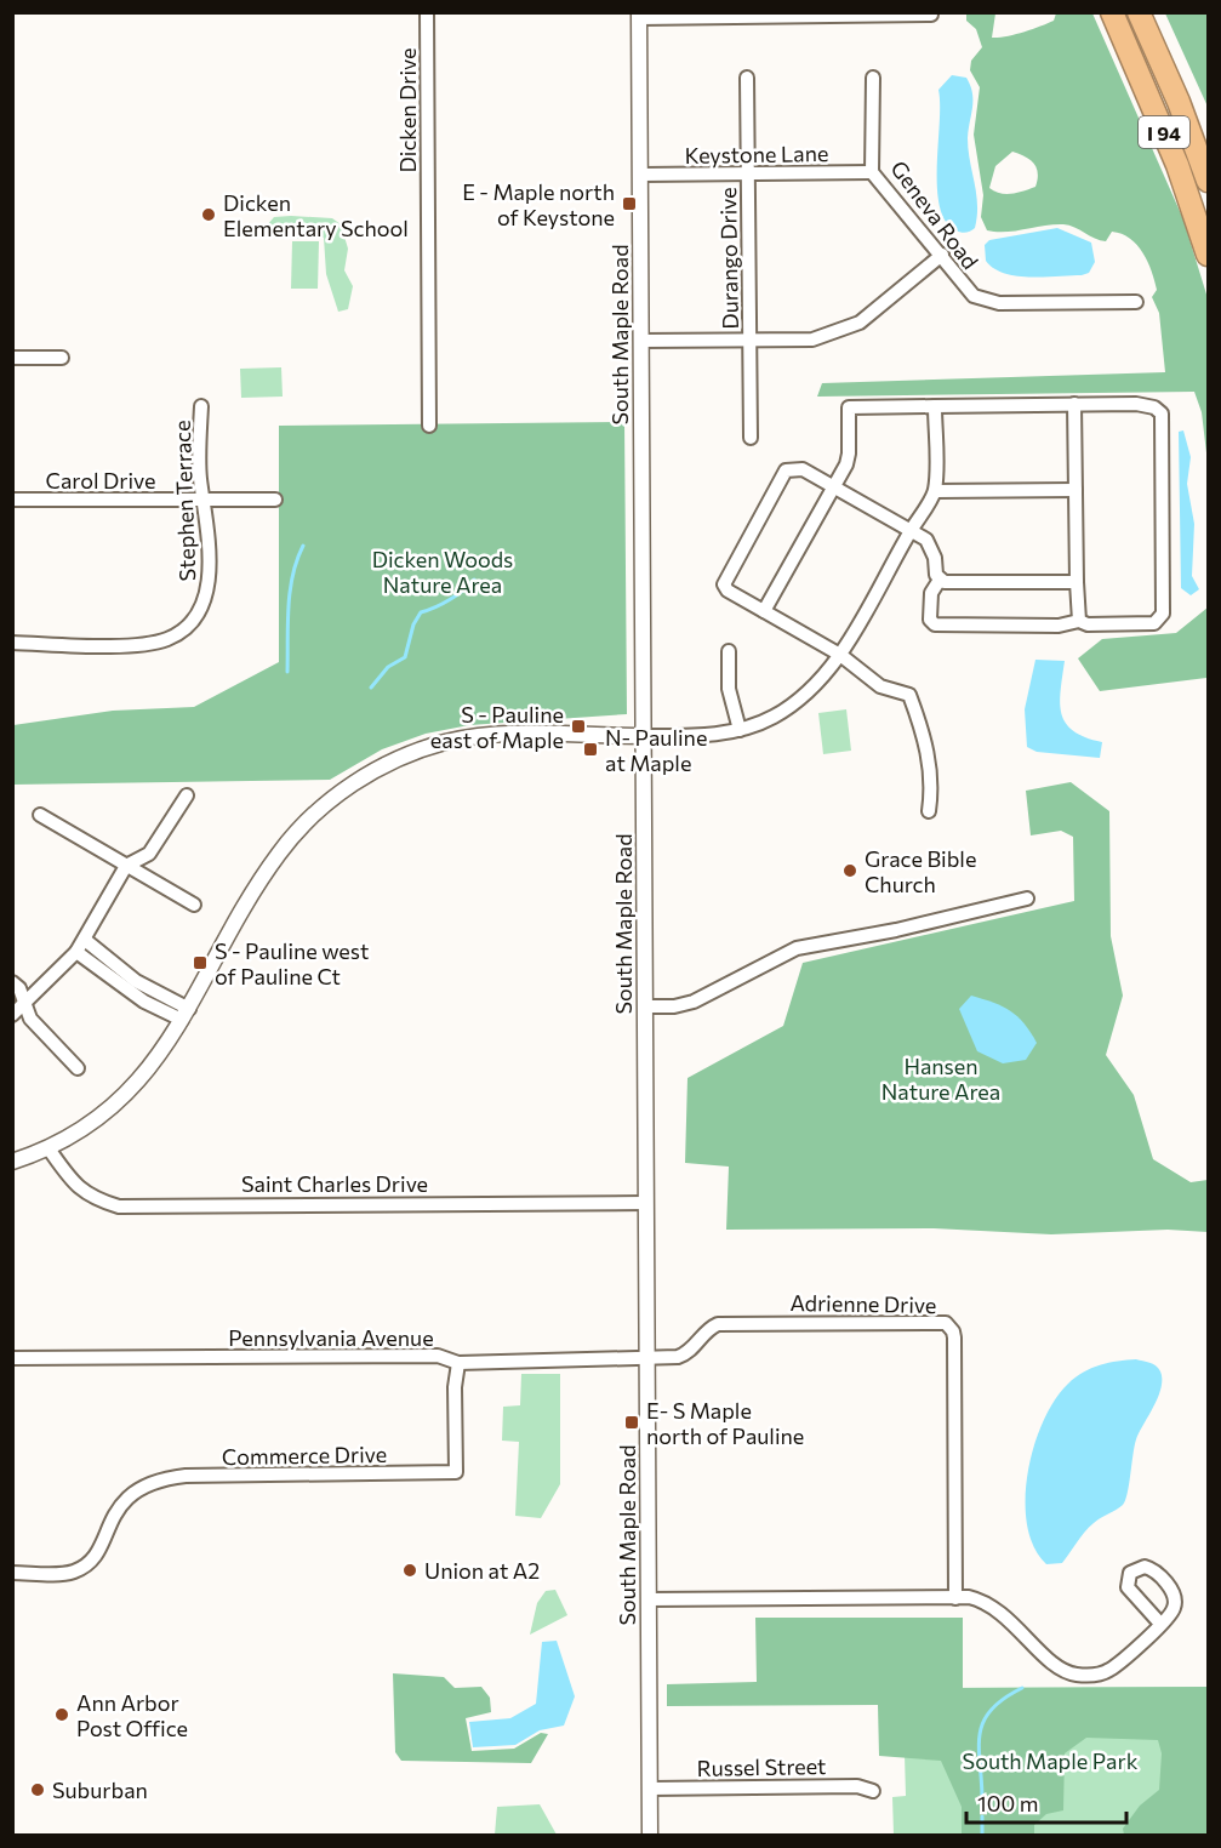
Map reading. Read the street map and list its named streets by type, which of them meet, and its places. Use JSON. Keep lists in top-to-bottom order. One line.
{"streets":{"highway":["I 94"],"street":["Dicken Drive","Keystone Lane","Geneva Road","Durango Drive","South Maple Road","Carol Drive","Stephen Terrace","Saint Charles Drive","Adrienne Drive","Pennsylvania Avenue","Commerce Drive","Russel Street"]},"crossings":[["Keystone Lane","Geneva Road"],["Keystone Lane","Durango Drive"],["Keystone Lane","South Maple Road"],["South Maple Road","Saint Charles Drive"],["South Maple Road","Adrienne Drive"],["South Maple Road","Pennsylvania Avenue"],["South Maple Road","Russel Street"],["Carol Drive","Stephen Terrace"],["Adrienne Drive","Pennsylvania Avenue"],["Pennsylvania Avenue","Commerce Drive"]],"parks":["Dicken Woods Nature Area","Hansen Nature Area","South Maple Park"],"places":{"transit":["E - Maple north of Keystone","S - Pauline east of Maple","N- Pauline at Maple","S - Pauline west of Pauline Ct","E- S Maple north of Pauline"],"other":["Dicken Elementary School","Grace Bible Church","Union at A2","Ann Arbor Post Office","Suburban"]},"scale_bar":"100 m"}
